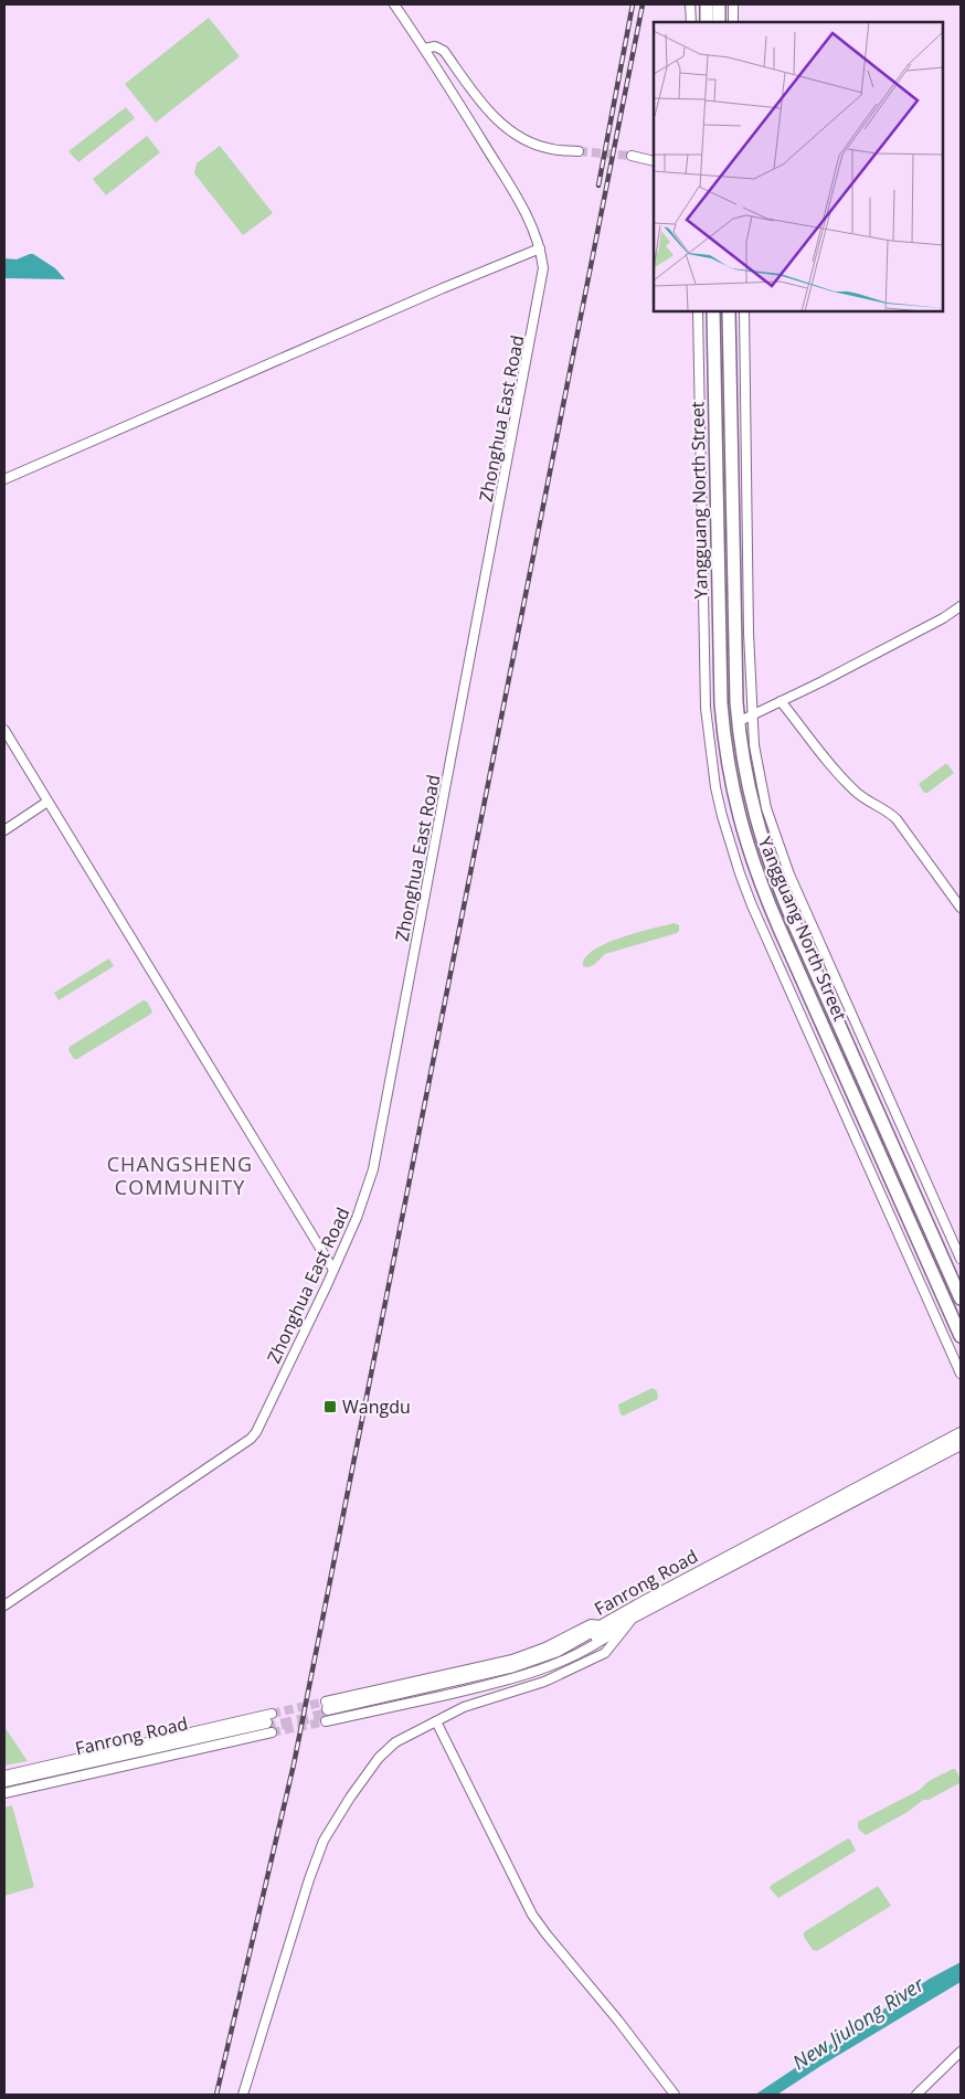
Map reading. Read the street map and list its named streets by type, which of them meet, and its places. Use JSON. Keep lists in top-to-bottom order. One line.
{"streets":{"highway":["Yangguang North Street"],"main road":["Fanrong Road"],"street":["Zhonghua East Road"]},"districts":["CHANGSHENG COMMUNITY"],"water":["New Jiulong River"],"places":{"transit":["Wangdu"]}}
